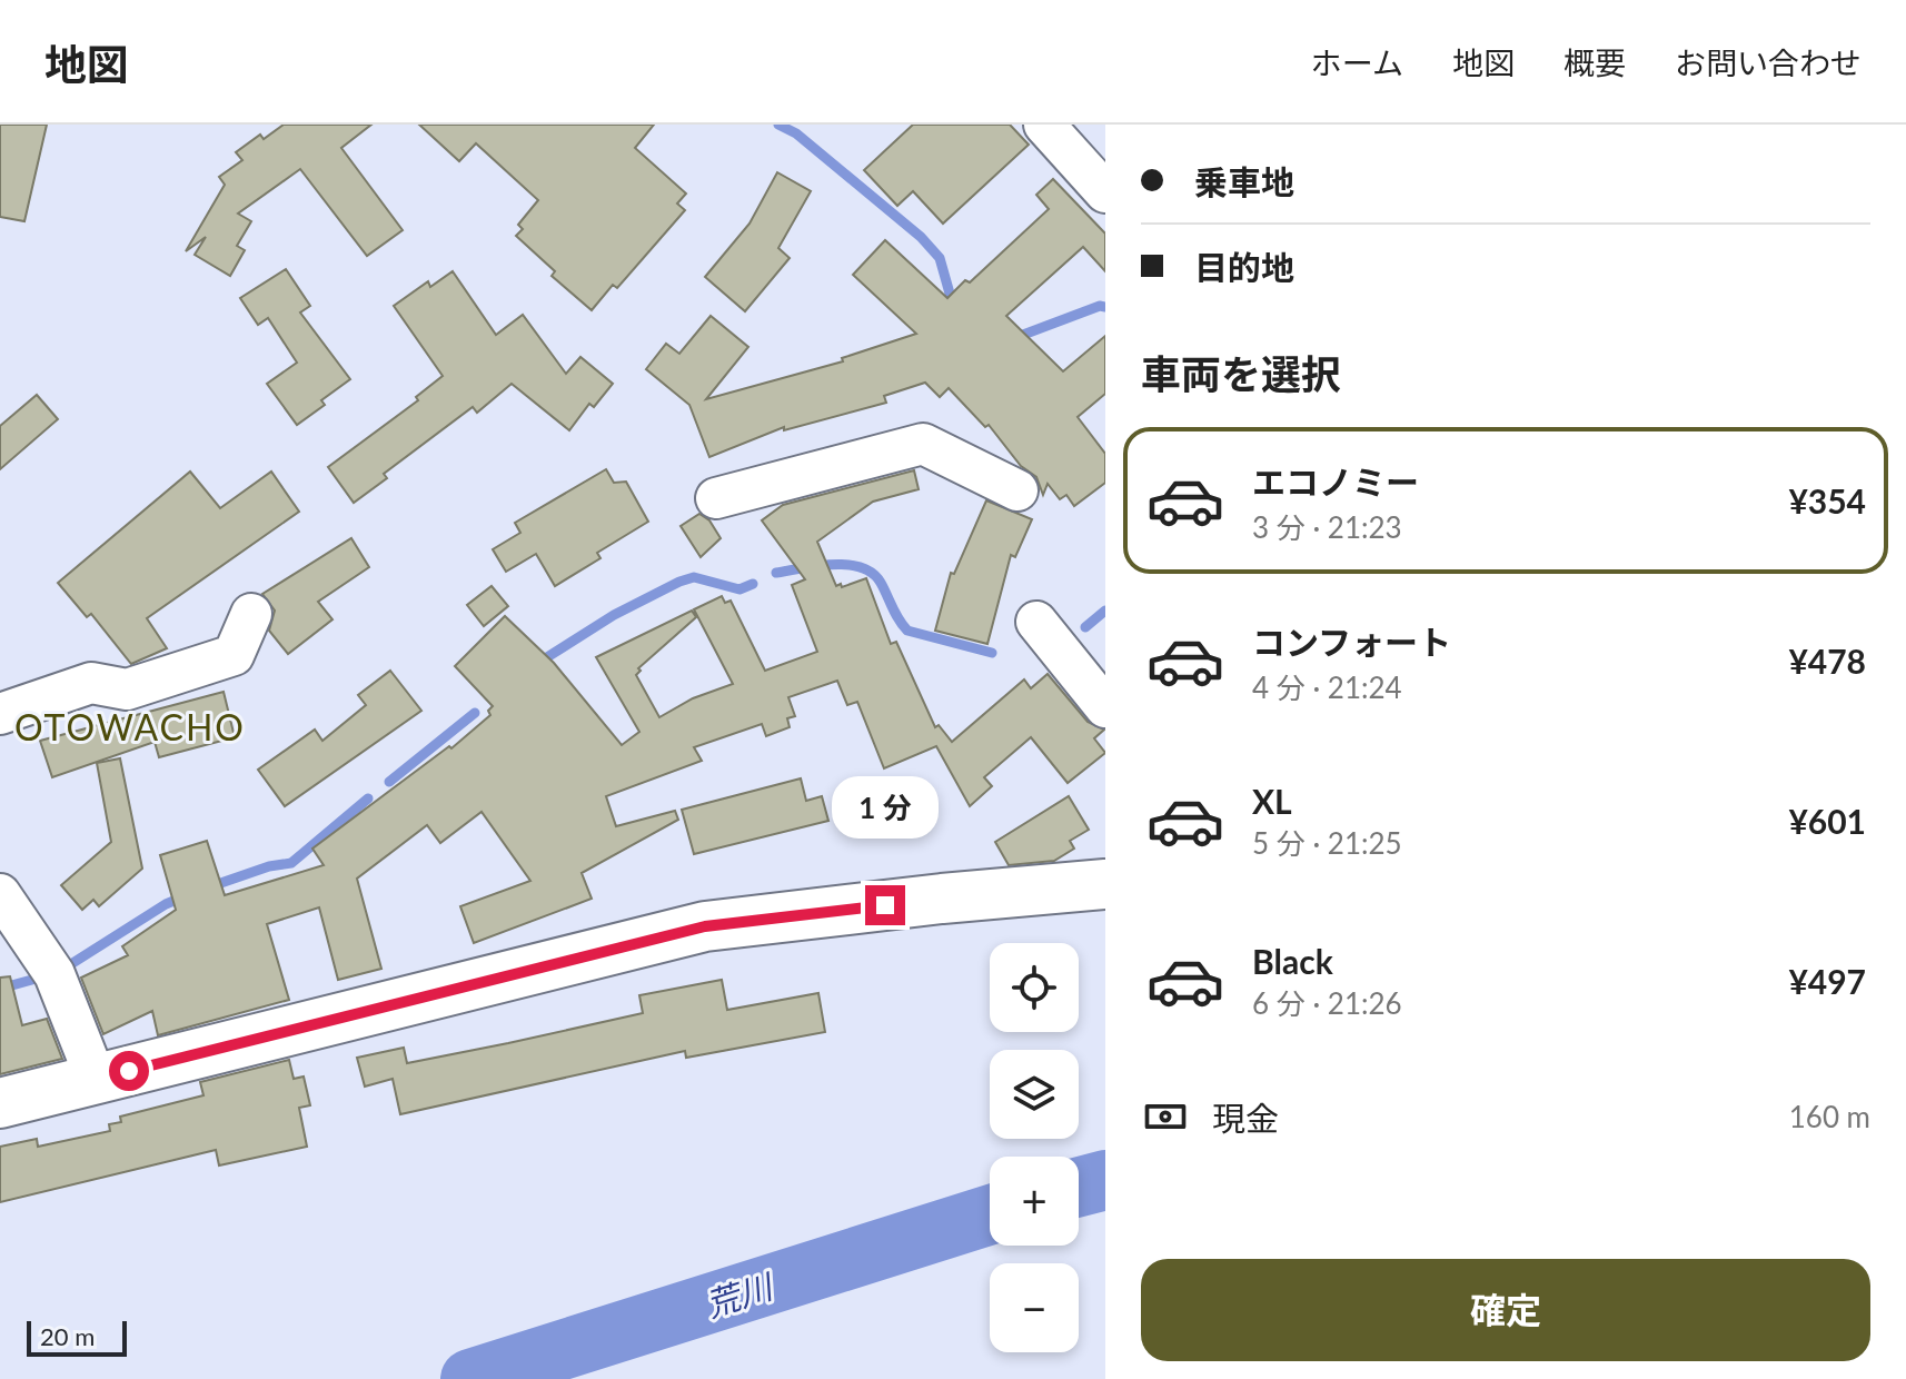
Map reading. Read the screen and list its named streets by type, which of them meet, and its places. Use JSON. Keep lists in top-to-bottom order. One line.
{"districts":["OTOWACHO"],"water":["荒川"],"scale_bar":"20 m","page":{"header":"地図","nav":["ホーム","地図","概要","お問い合わせ"],"banner":["乗車地","目的地"],"heading":"車両を選択","list":[{"name":"エコノミー","note":"3 分 · 21:23","value":"¥354"},{"name":"コンフォート","note":"4 分 · 21:24","value":"¥478"},{"name":"XL","note":"5 分 · 21:25","value":"¥601"},{"name":"Black","note":"6 分 · 21:26","value":"¥497"}],"bubble":"1 分","map_buttons":["+","−"],"pay":["現金","160 m"],"buttons":"確定","scale":"20 m"}}
